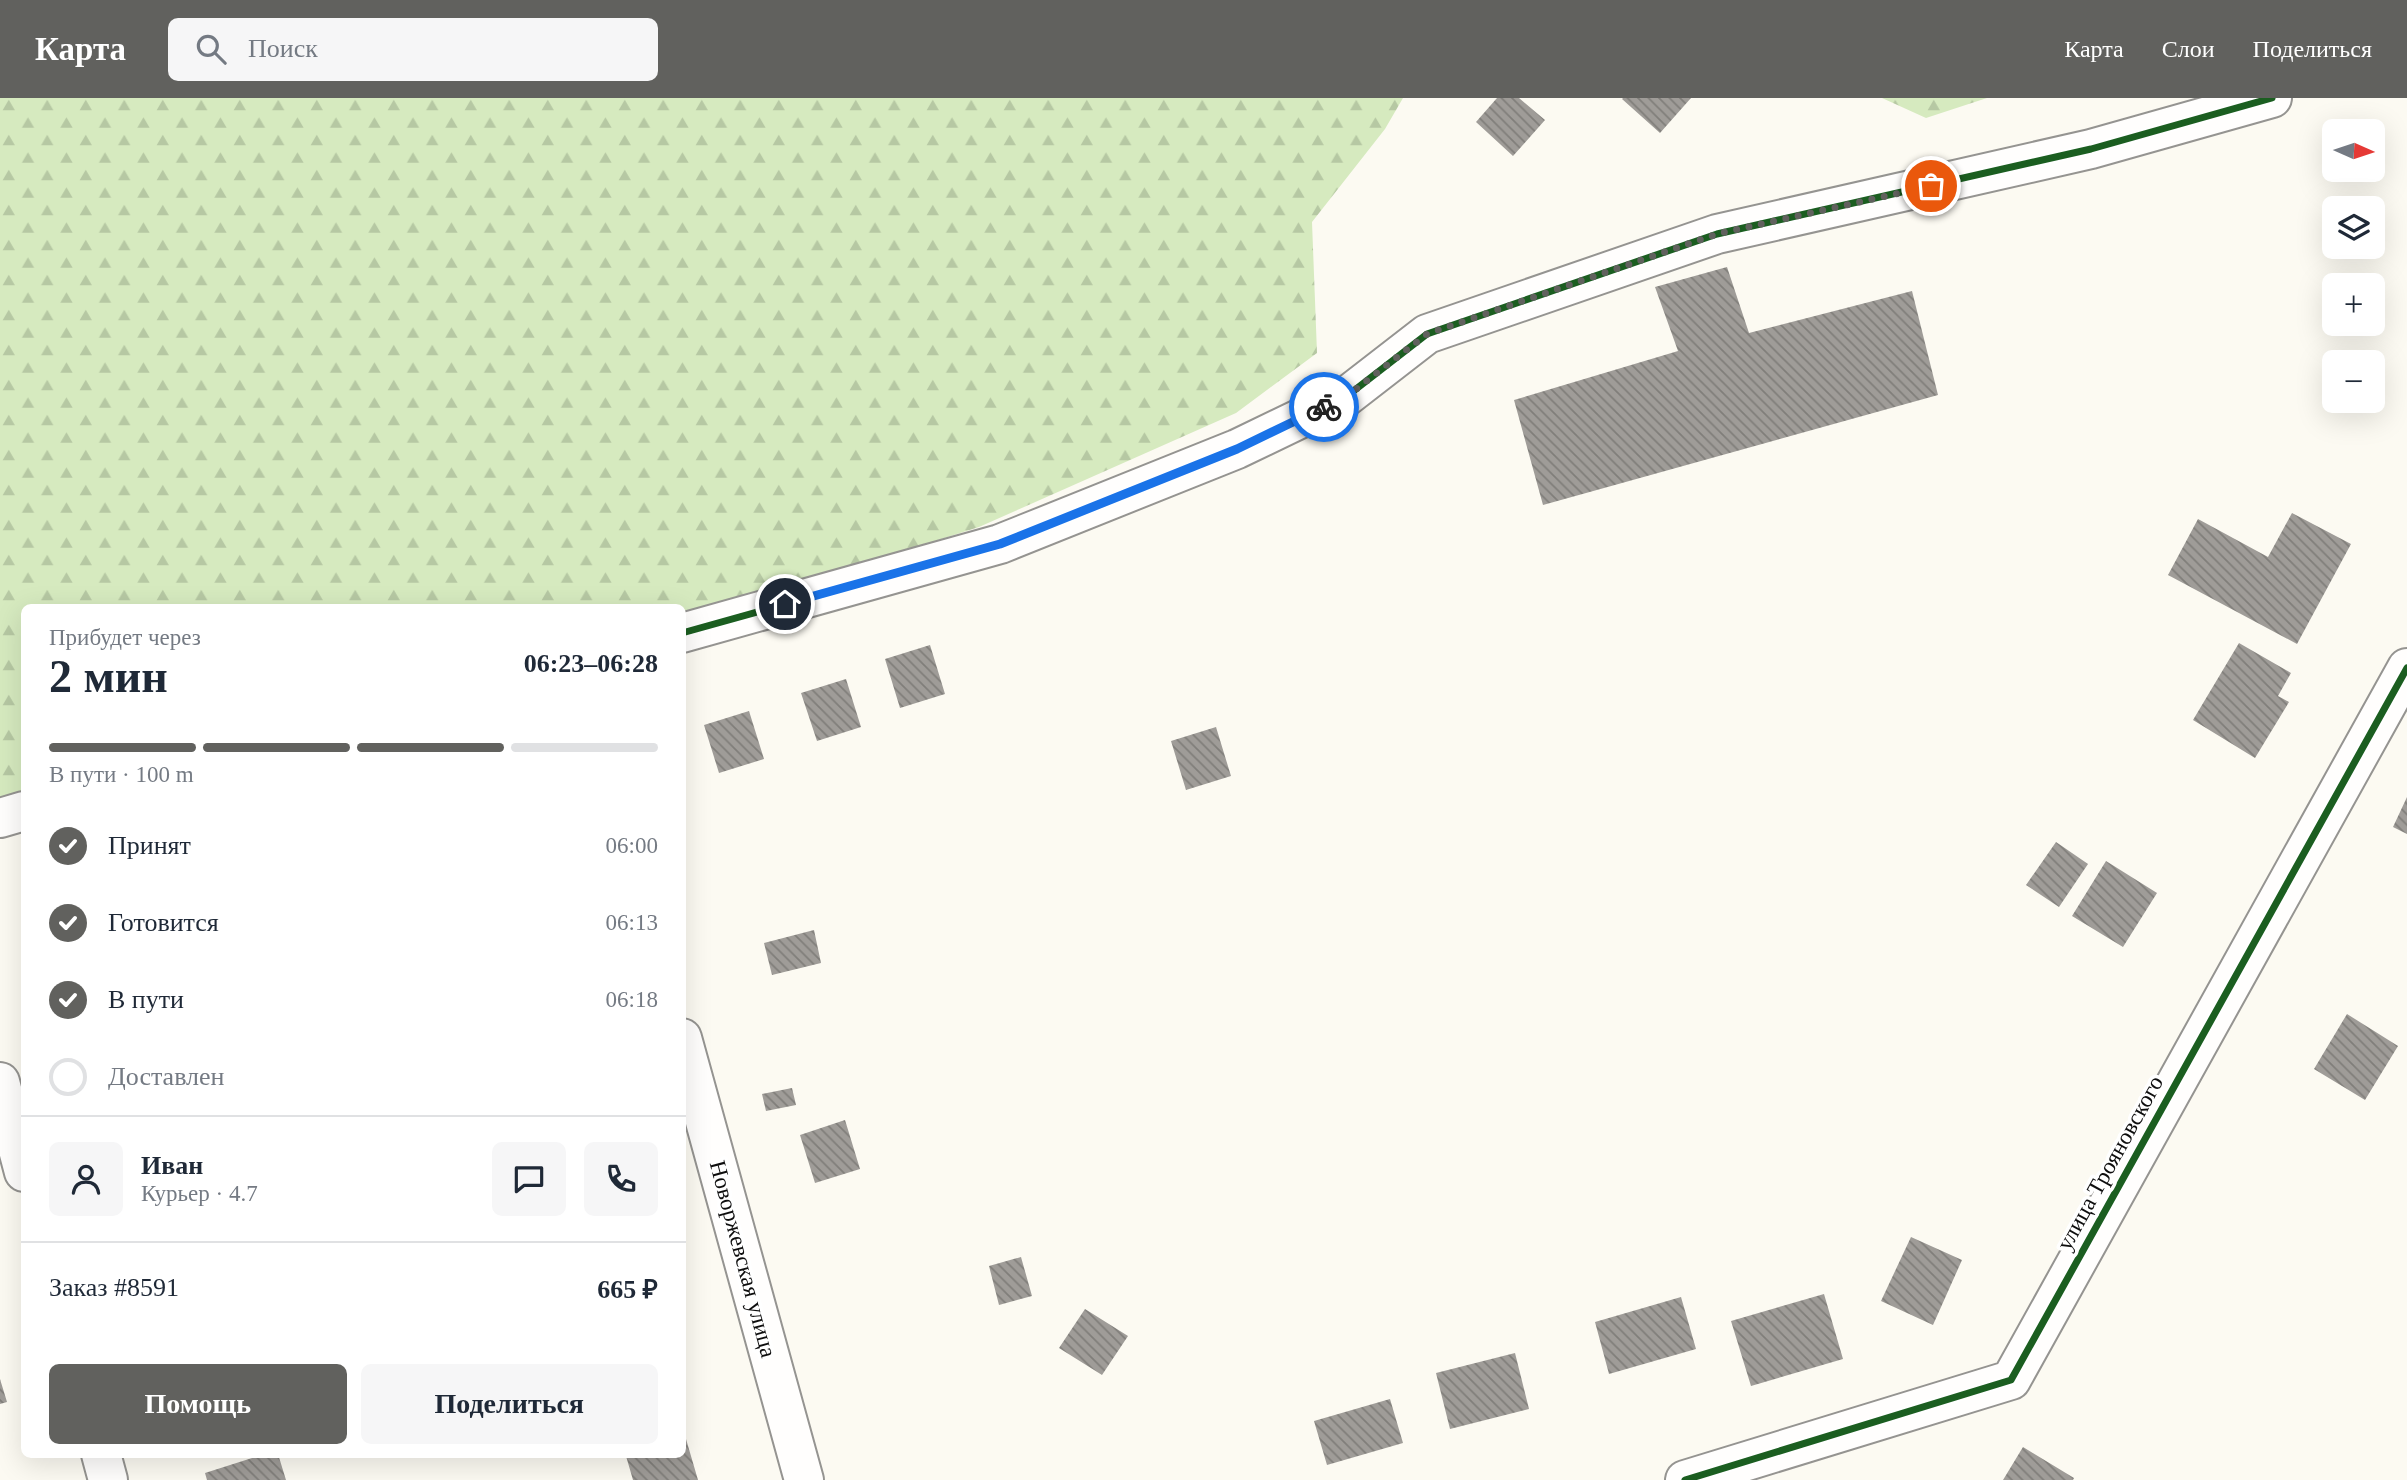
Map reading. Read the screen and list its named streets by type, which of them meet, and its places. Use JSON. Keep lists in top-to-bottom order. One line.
{"streets":{"street":["улица Трояновского","Новоржевская улица"]},"north":"right","page":{"header":"Карта","search":"Поиск","nav":["Карта","Слои","Поделиться"],"map_buttons":["+","−"],"heading":["2 мин","Прибудет через","06:23–06:28"],"panel":["Иван","Курьер · 4.7","Заказ #8591","665 ₽"],"bar":"В пути · 100 m","list":[["Принят","06:00"],["Готовится","06:13"],["В пути","06:18"],"Доставлен"],"buttons":["Помощь","Поделиться"]}}
